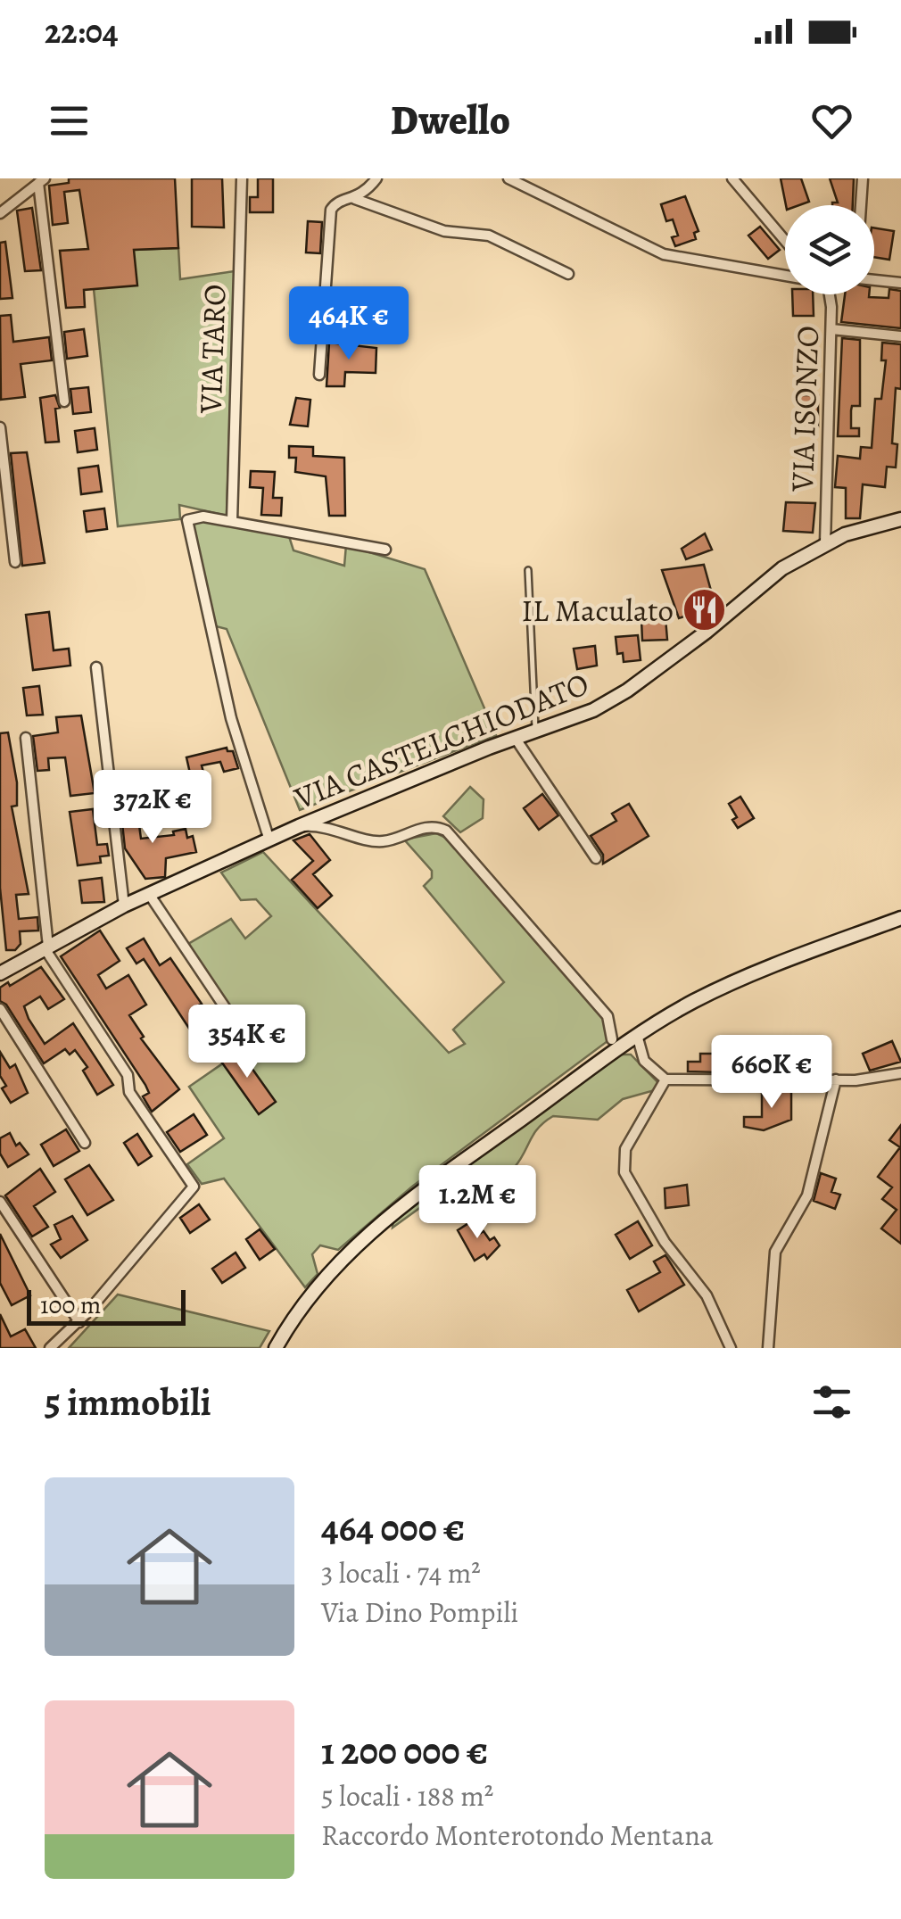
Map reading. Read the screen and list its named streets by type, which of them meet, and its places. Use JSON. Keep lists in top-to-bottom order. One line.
{"streets":{"street":["VIA TARO","VIA ISONZO","VIA CASTELCHIODATO"]},"crossings":[["VIA ISONZO","VIA CASTELCHIODATO"]],"places":{"restaurant":["IL Maculato"]},"scale_bar":"100 m","page":{"status":"22:04","header":"Dwello","price":["464K €","372K €","354K €","660K €","1.2M €"],"scale":"100 m","heading":"5 immobili","list":[{"name":"464 000 €","note":"3 locali · 74 m² · Via Dino Pompili"},{"name":"1 200 000 €","note":"5 locali · 188 m² · Raccordo Monterotondo Mentana"}]}}
